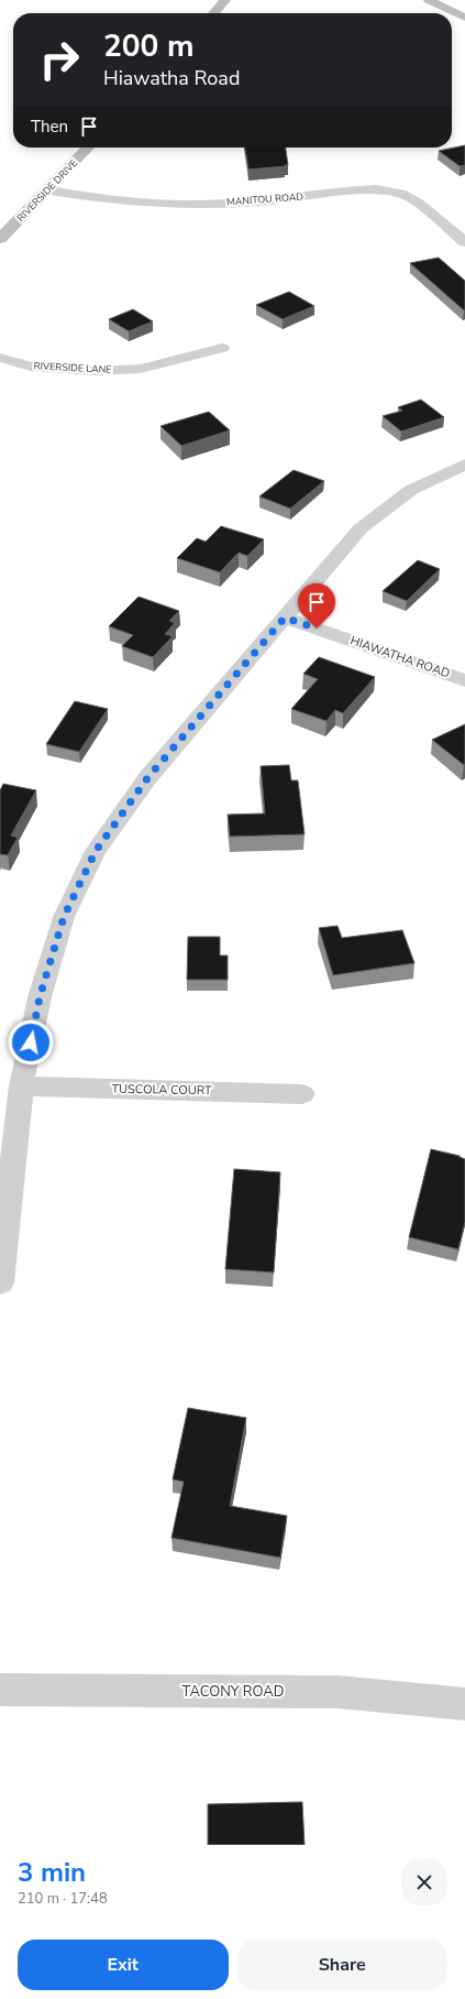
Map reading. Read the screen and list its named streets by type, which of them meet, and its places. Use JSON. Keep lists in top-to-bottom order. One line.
{"streets":{"street":["RIVERSIDE DRIVE","MANITOU ROAD","RIVERSIDE LANE","HIAWATHA ROAD","TUSCOLA COURT","TACONY ROAD"]},"crossings":[["RIVERSIDE DRIVE","MANITOU ROAD"]],"page":{"turn":["200 m","Hiawatha Road"],"then":"Then","heading":["3 min","210 m · 17:48"],"buttons":["Exit","Share"]}}
